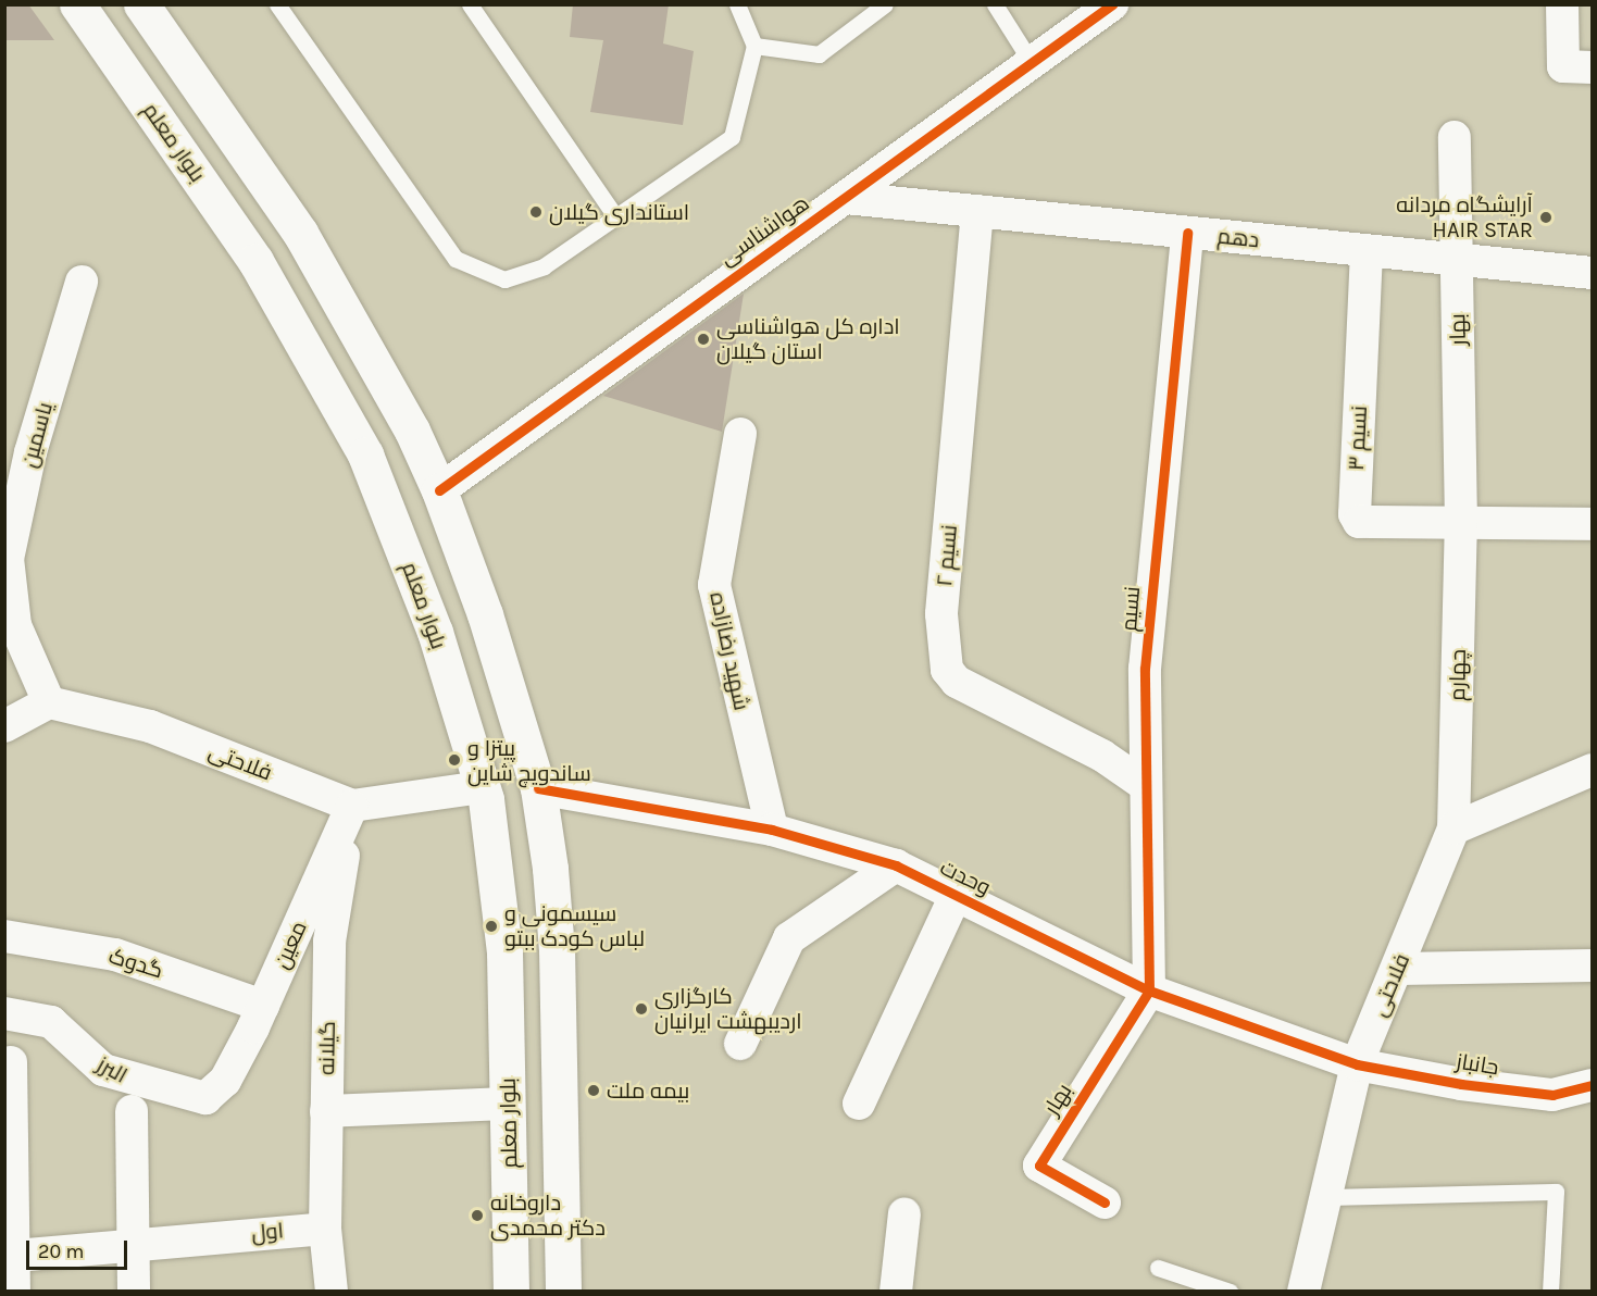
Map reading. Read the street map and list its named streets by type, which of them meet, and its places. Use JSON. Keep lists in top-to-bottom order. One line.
{"streets":{"main road":["بلوار معلم"],"street":["هواشناسی","دهم","بهار","یاسمین","نسیم ۳","نسیم ٢","نسیم","شهید رضازاده","چهارم","فلاحتی","وحدت","معین","گدوک","گیلانه","جانباز","البرز","اول"]},"crossings":[["بلوار معلم","فلاحتی"],["هواشناسی","دهم"],["دهم","بهار"],["دهم","نسیم ۳"],["دهم","نسیم ٢"],["دهم","نسیم"],["بهار","نسیم ۳"],["بهار","نسیم"],["بهار","چهارم"],["بهار","وحدت"],["یاسمین","فلاحتی"],["نسیم ۳","چهارم"],["نسیم ٢","نسیم"],["نسیم","وحدت"],["شهید رضازاده","وحدت"],["چهارم","فلاحتی"],["فلاحتی","وحدت"],["فلاحتی","معین"],["فلاحتی","گیلانه"],["فلاحتی","جانباز"],["وحدت","جانباز"],["معین","گدوک"],["معین","گیلانه"],["معین","البرز"],["گیلانه","اول"]],"places":["استانداری گیلان","آرایشگاه مردانه HAIR STAR","اداره کل هواشناسی استان گیلان","پیتزا و ساندویچ شاین","سیسمونی و لباس کودک ببتو","کارگزاری اردیبهشت ایرانیان","بیمه ملت","داروخانه دکتر محمدی"],"scale_bar":"20 m"}
